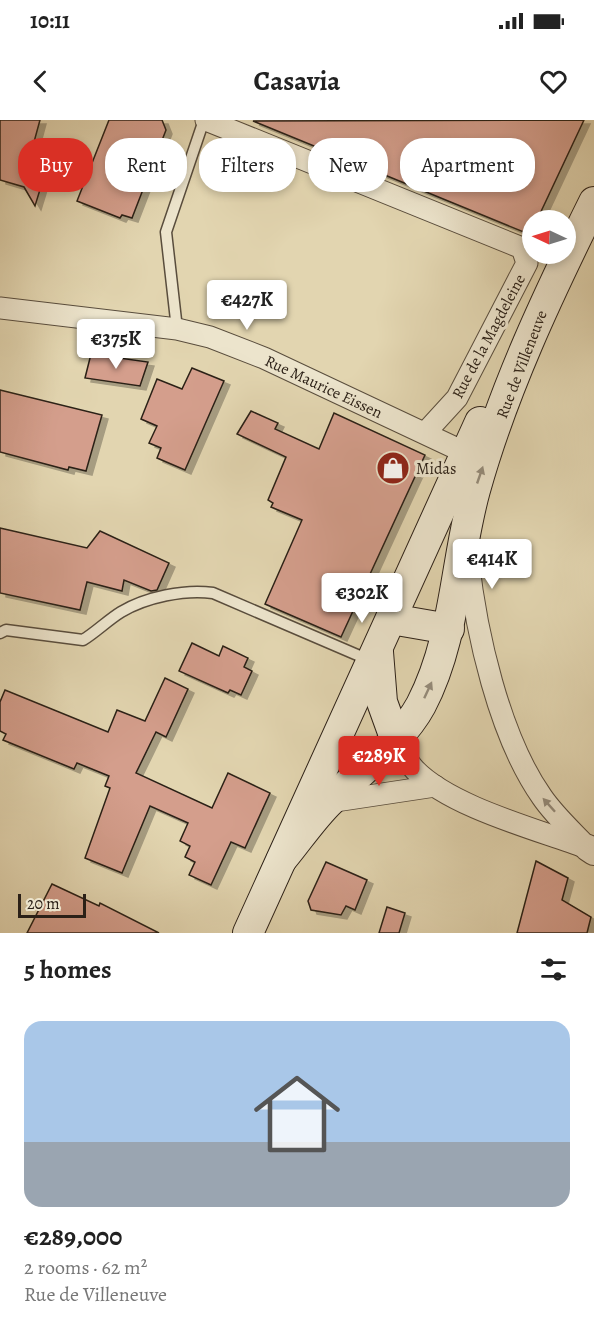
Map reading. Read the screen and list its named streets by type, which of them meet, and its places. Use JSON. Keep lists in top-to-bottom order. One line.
{"streets":{"main road":["Rue de Villeneuve"],"street":["Rue de la Magdeleine","Rue Maurice Eissen"]},"crossings":[["Rue de la Magdeleine","Rue Maurice Eissen"]],"places":{"shop":["Midas"]},"scale_bar":"20 m","north":"left","page":{"status":"10:11","header":"Casavia","chip":["Buy","Rent","Filters","New","Apartment"],"price":["€427K","€375K","€414K","€302K","€289K"],"scale":"20 m","heading":"5 homes","list":[{"name":"€289,000","note":"2 rooms · 62 m² · Rue de Villeneuve"}]}}
